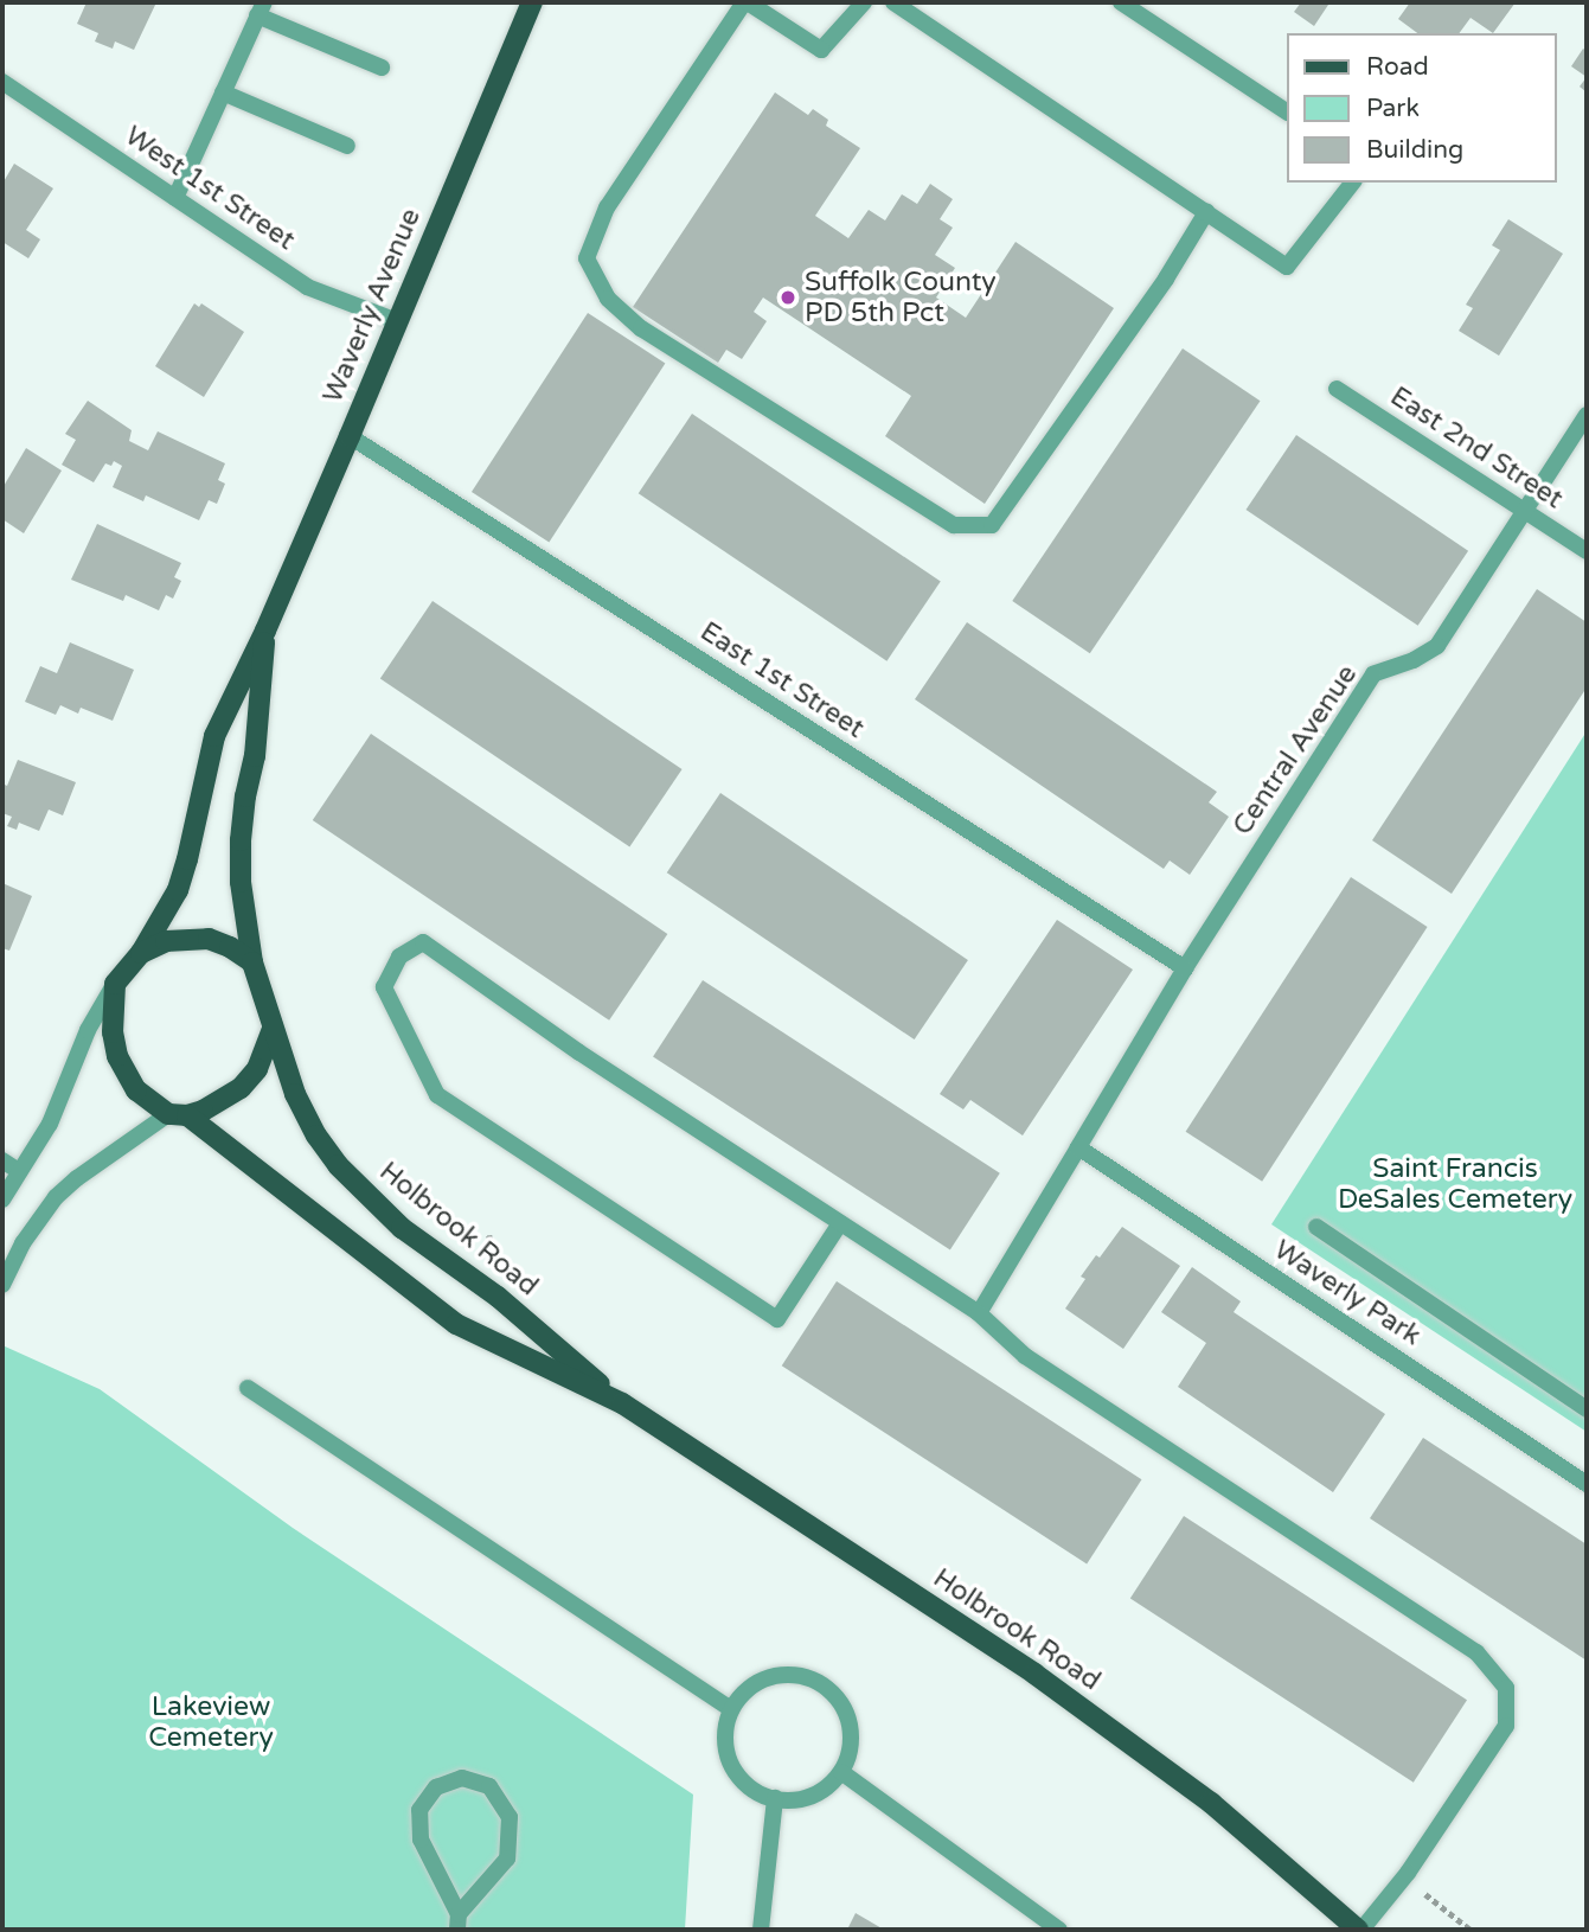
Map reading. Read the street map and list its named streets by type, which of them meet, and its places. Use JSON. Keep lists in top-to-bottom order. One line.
{"streets":{"main road":["Waverly Avenue","Holbrook Road"],"street":["West 1st Street","East 2nd Street","East 1st Street","Central Avenue","Waverly Park"]},"crossings":[["West 1st Street","Waverly Avenue"],["Waverly Avenue","East 1st Street"],["Waverly Avenue","Holbrook Road"],["East 2nd Street","Central Avenue"],["East 1st Street","Central Avenue"],["Central Avenue","Waverly Park"]],"parks":["Saint Francis DeSales Cemetery","Lakeview Cemetery"],"places":["Suffolk County PD 5th Pct"],"legend":["Road","Park","Building"]}
